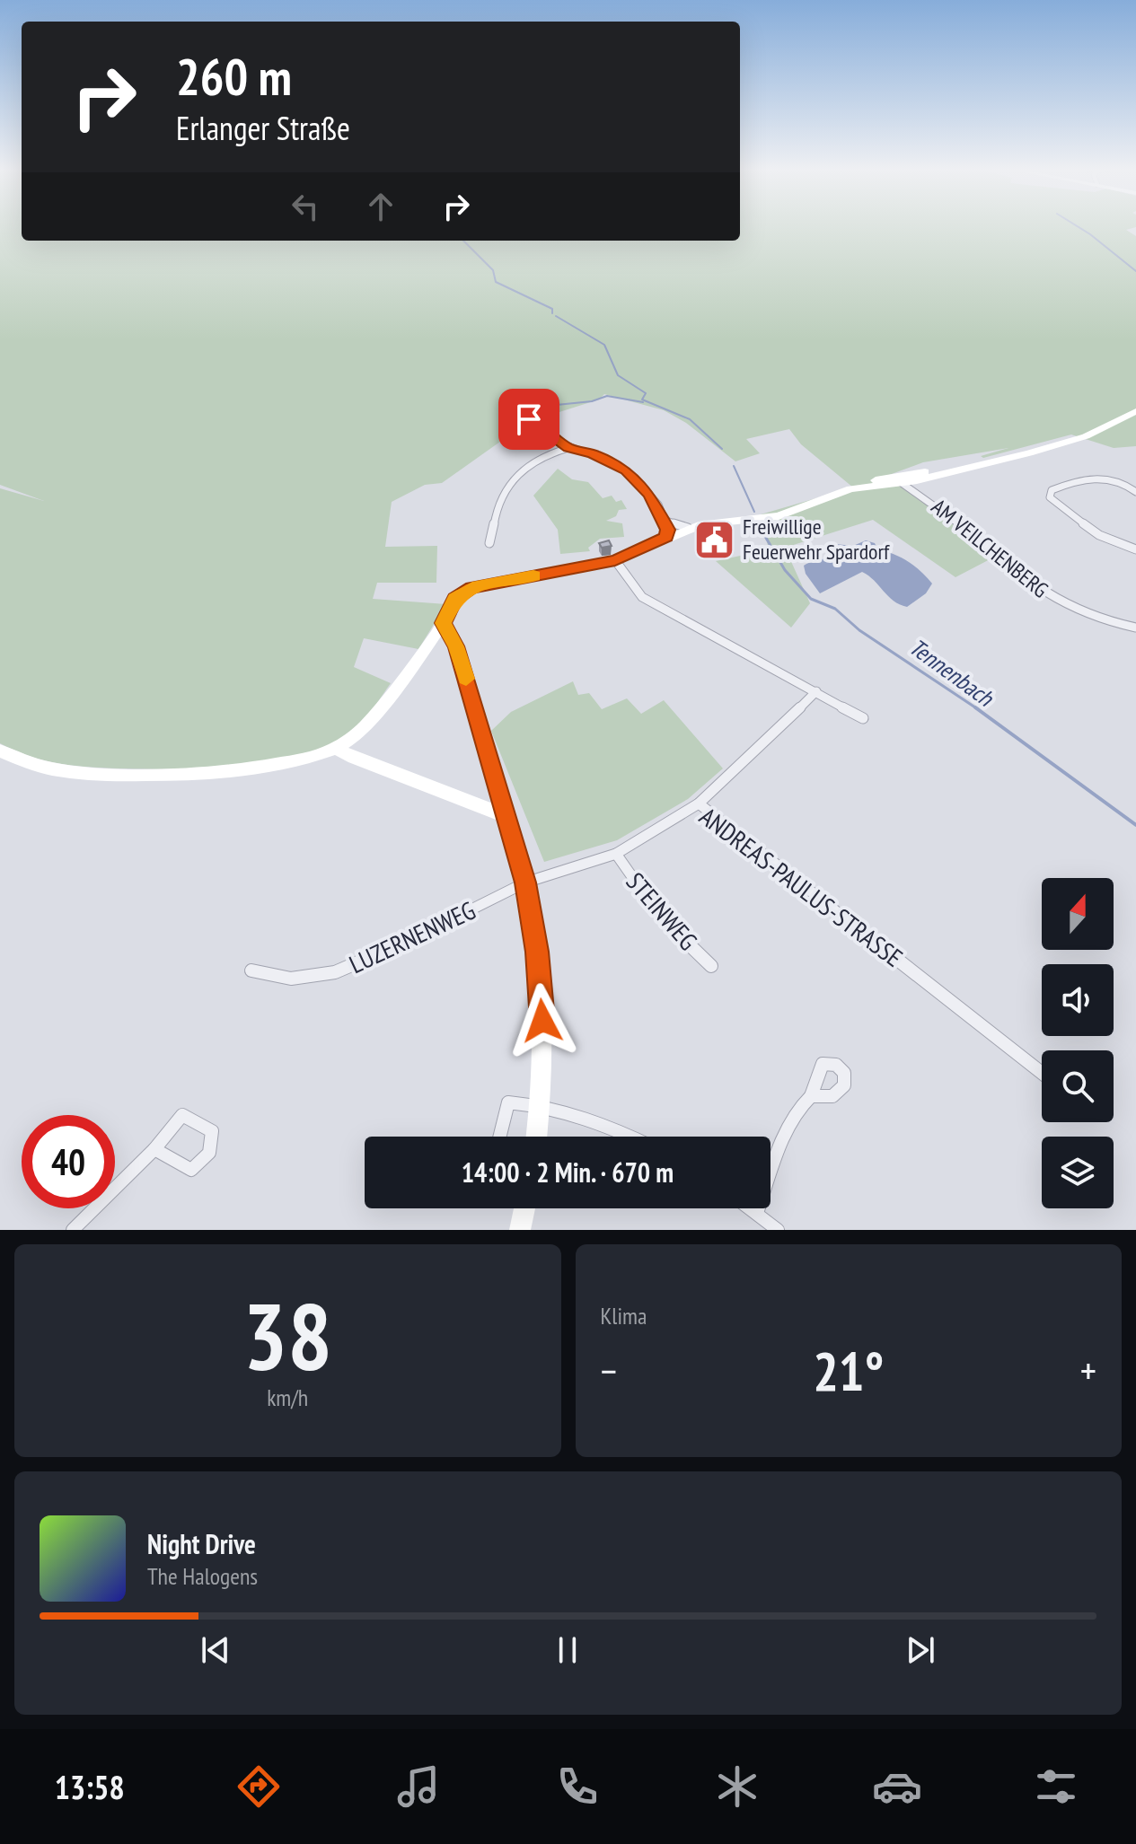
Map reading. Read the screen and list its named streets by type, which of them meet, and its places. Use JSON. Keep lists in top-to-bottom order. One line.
{"streets":{"street":["AM VEILCHENBERG","ANDREAS-PAULUS-STRASSE","STEINWEG","LUZERNENWEG"]},"crossings":[["ANDREAS-PAULUS-STRASSE","STEINWEG"],["ANDREAS-PAULUS-STRASSE","LUZERNENWEG"]],"water":["Tennenbach"],"places":{"public building":["Freiwillige Feuerwehr Spardorf"]},"north":"top","page":{"turn":["260 m","Erlanger Straße"],"limit":"40","trip":"14:00 · 2 Min. · 670 m","tile":[["38","km/h"],"Klima"],"heat":["−","21°","+"],"song":["Night Drive","The Halogens"],"tabs":"13:58"}}
